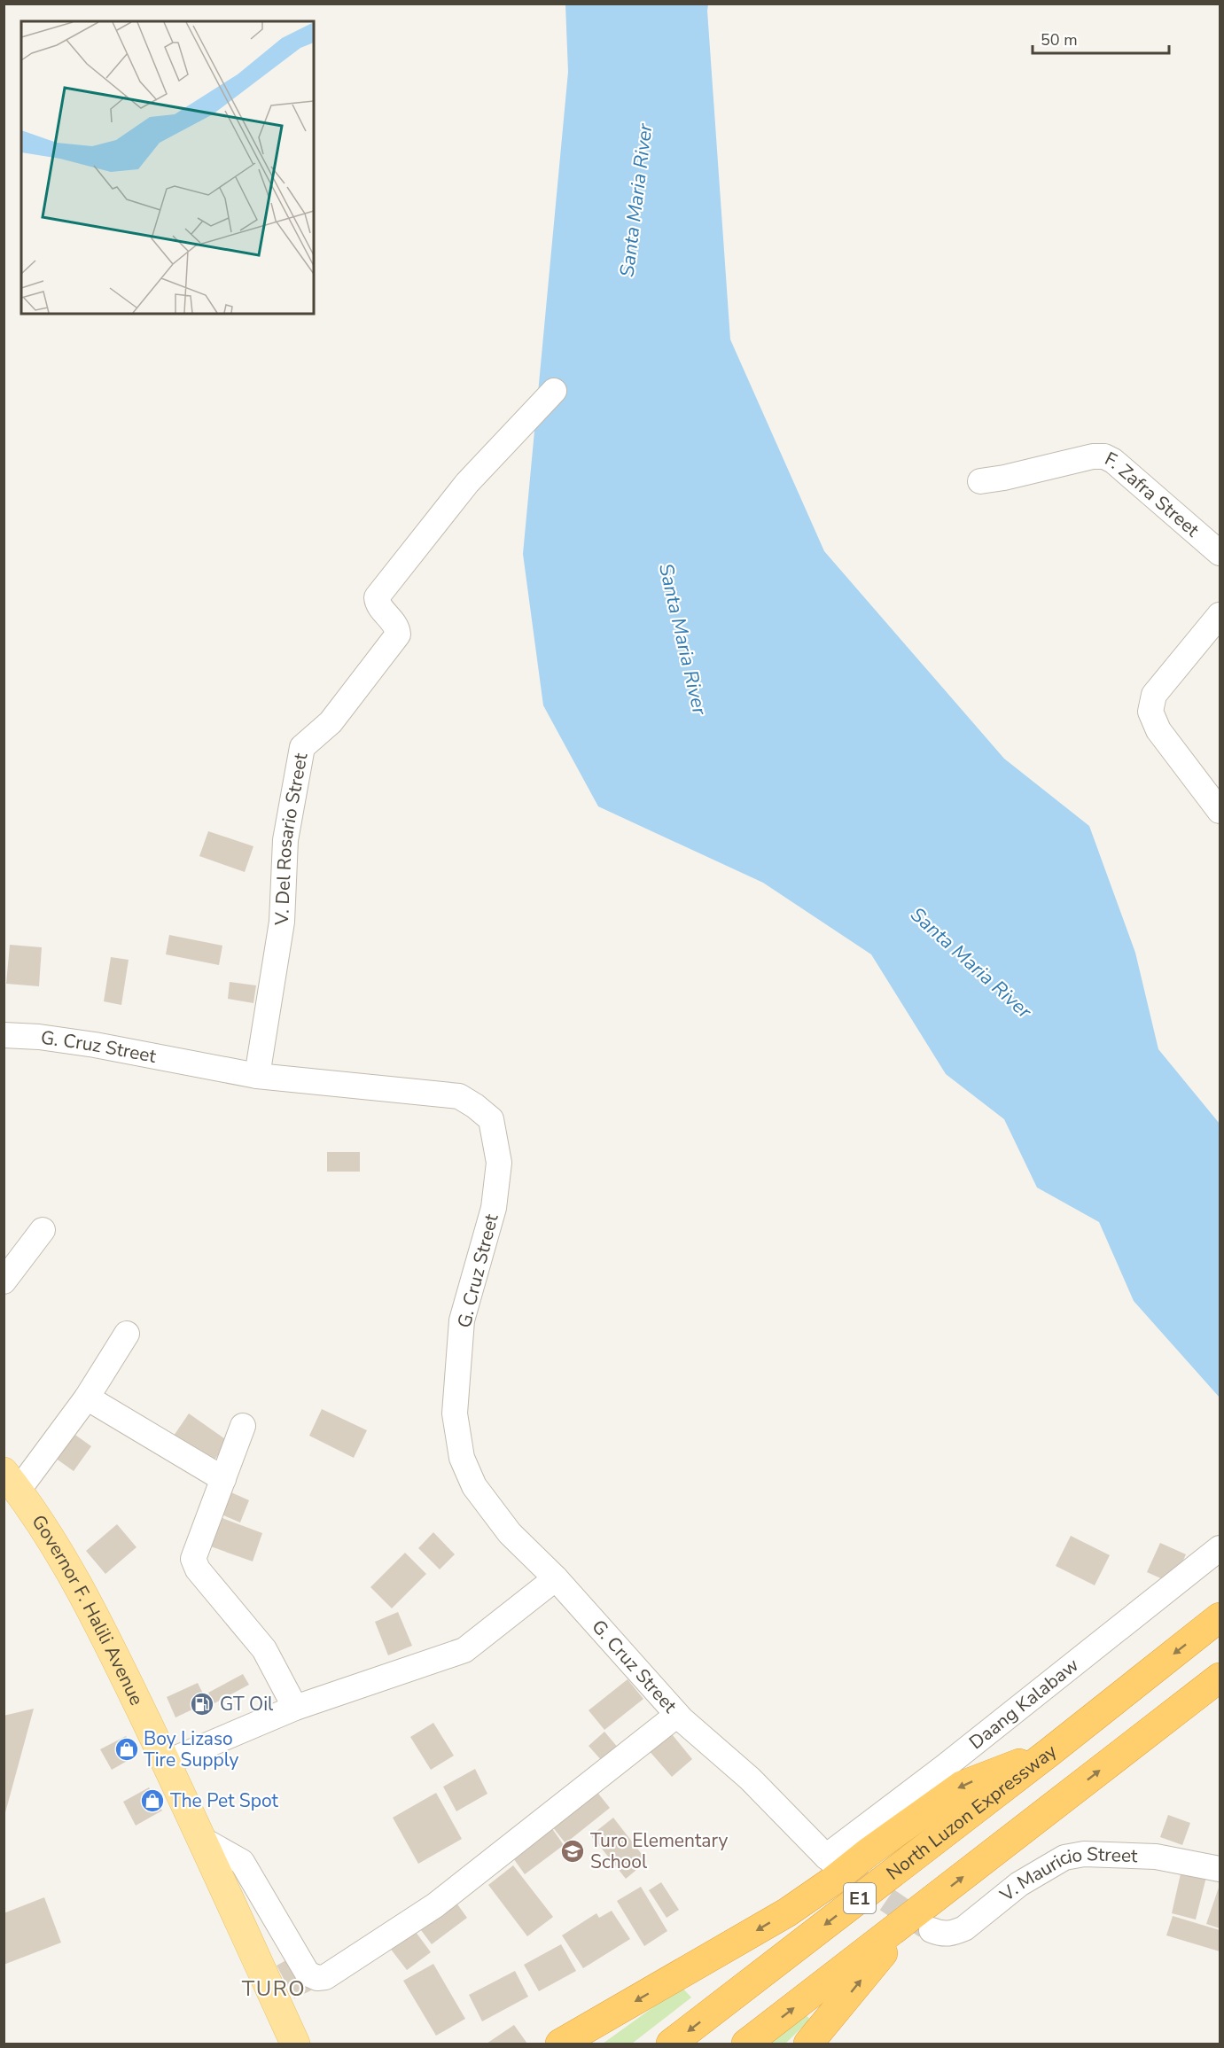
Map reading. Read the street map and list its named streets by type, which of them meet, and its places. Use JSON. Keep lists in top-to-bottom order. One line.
{"streets":{"highway":["North Luzon Expressway","E1"],"main road":["Governor F. Halili Avenue"],"street":["F. Zafra Street","V. Del Rosario Street","G. Cruz Street","Daang Kalabaw","V. Mauricio Street"]},"crossings":[["V. Del Rosario Street","G. Cruz Street"],["G. Cruz Street","Daang Kalabaw"],["V. Mauricio Street","E1"]],"districts":["TURO"],"water":["Santa Maria River"],"places":{"fuel station":["GT Oil"],"shop":["Boy Lizaso Tire Supply","The Pet Spot"],"school or university":["Turo Elementary School"]},"scale_bar":"50 m"}
